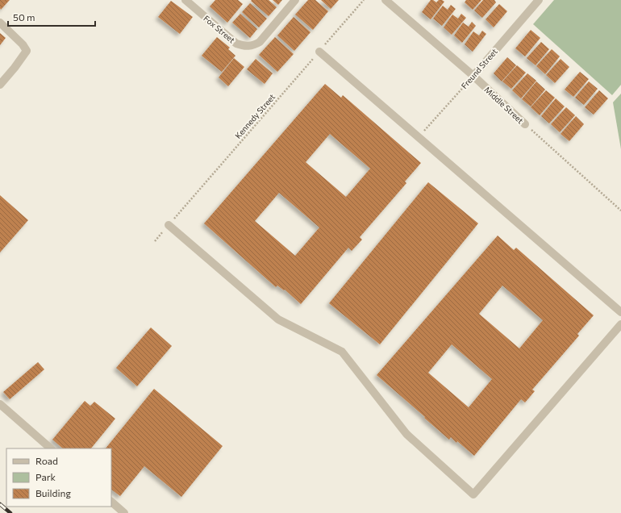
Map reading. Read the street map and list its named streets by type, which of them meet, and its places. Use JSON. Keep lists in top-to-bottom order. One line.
{"streets":{"street":["Fox Street","Freund Street","Middle Street"],"path":["Kennedy Street"]},"crossings":[["Freund Street","Middle Street"]],"legend":["Road","Park","Building"],"scale_bar":"50 m"}
